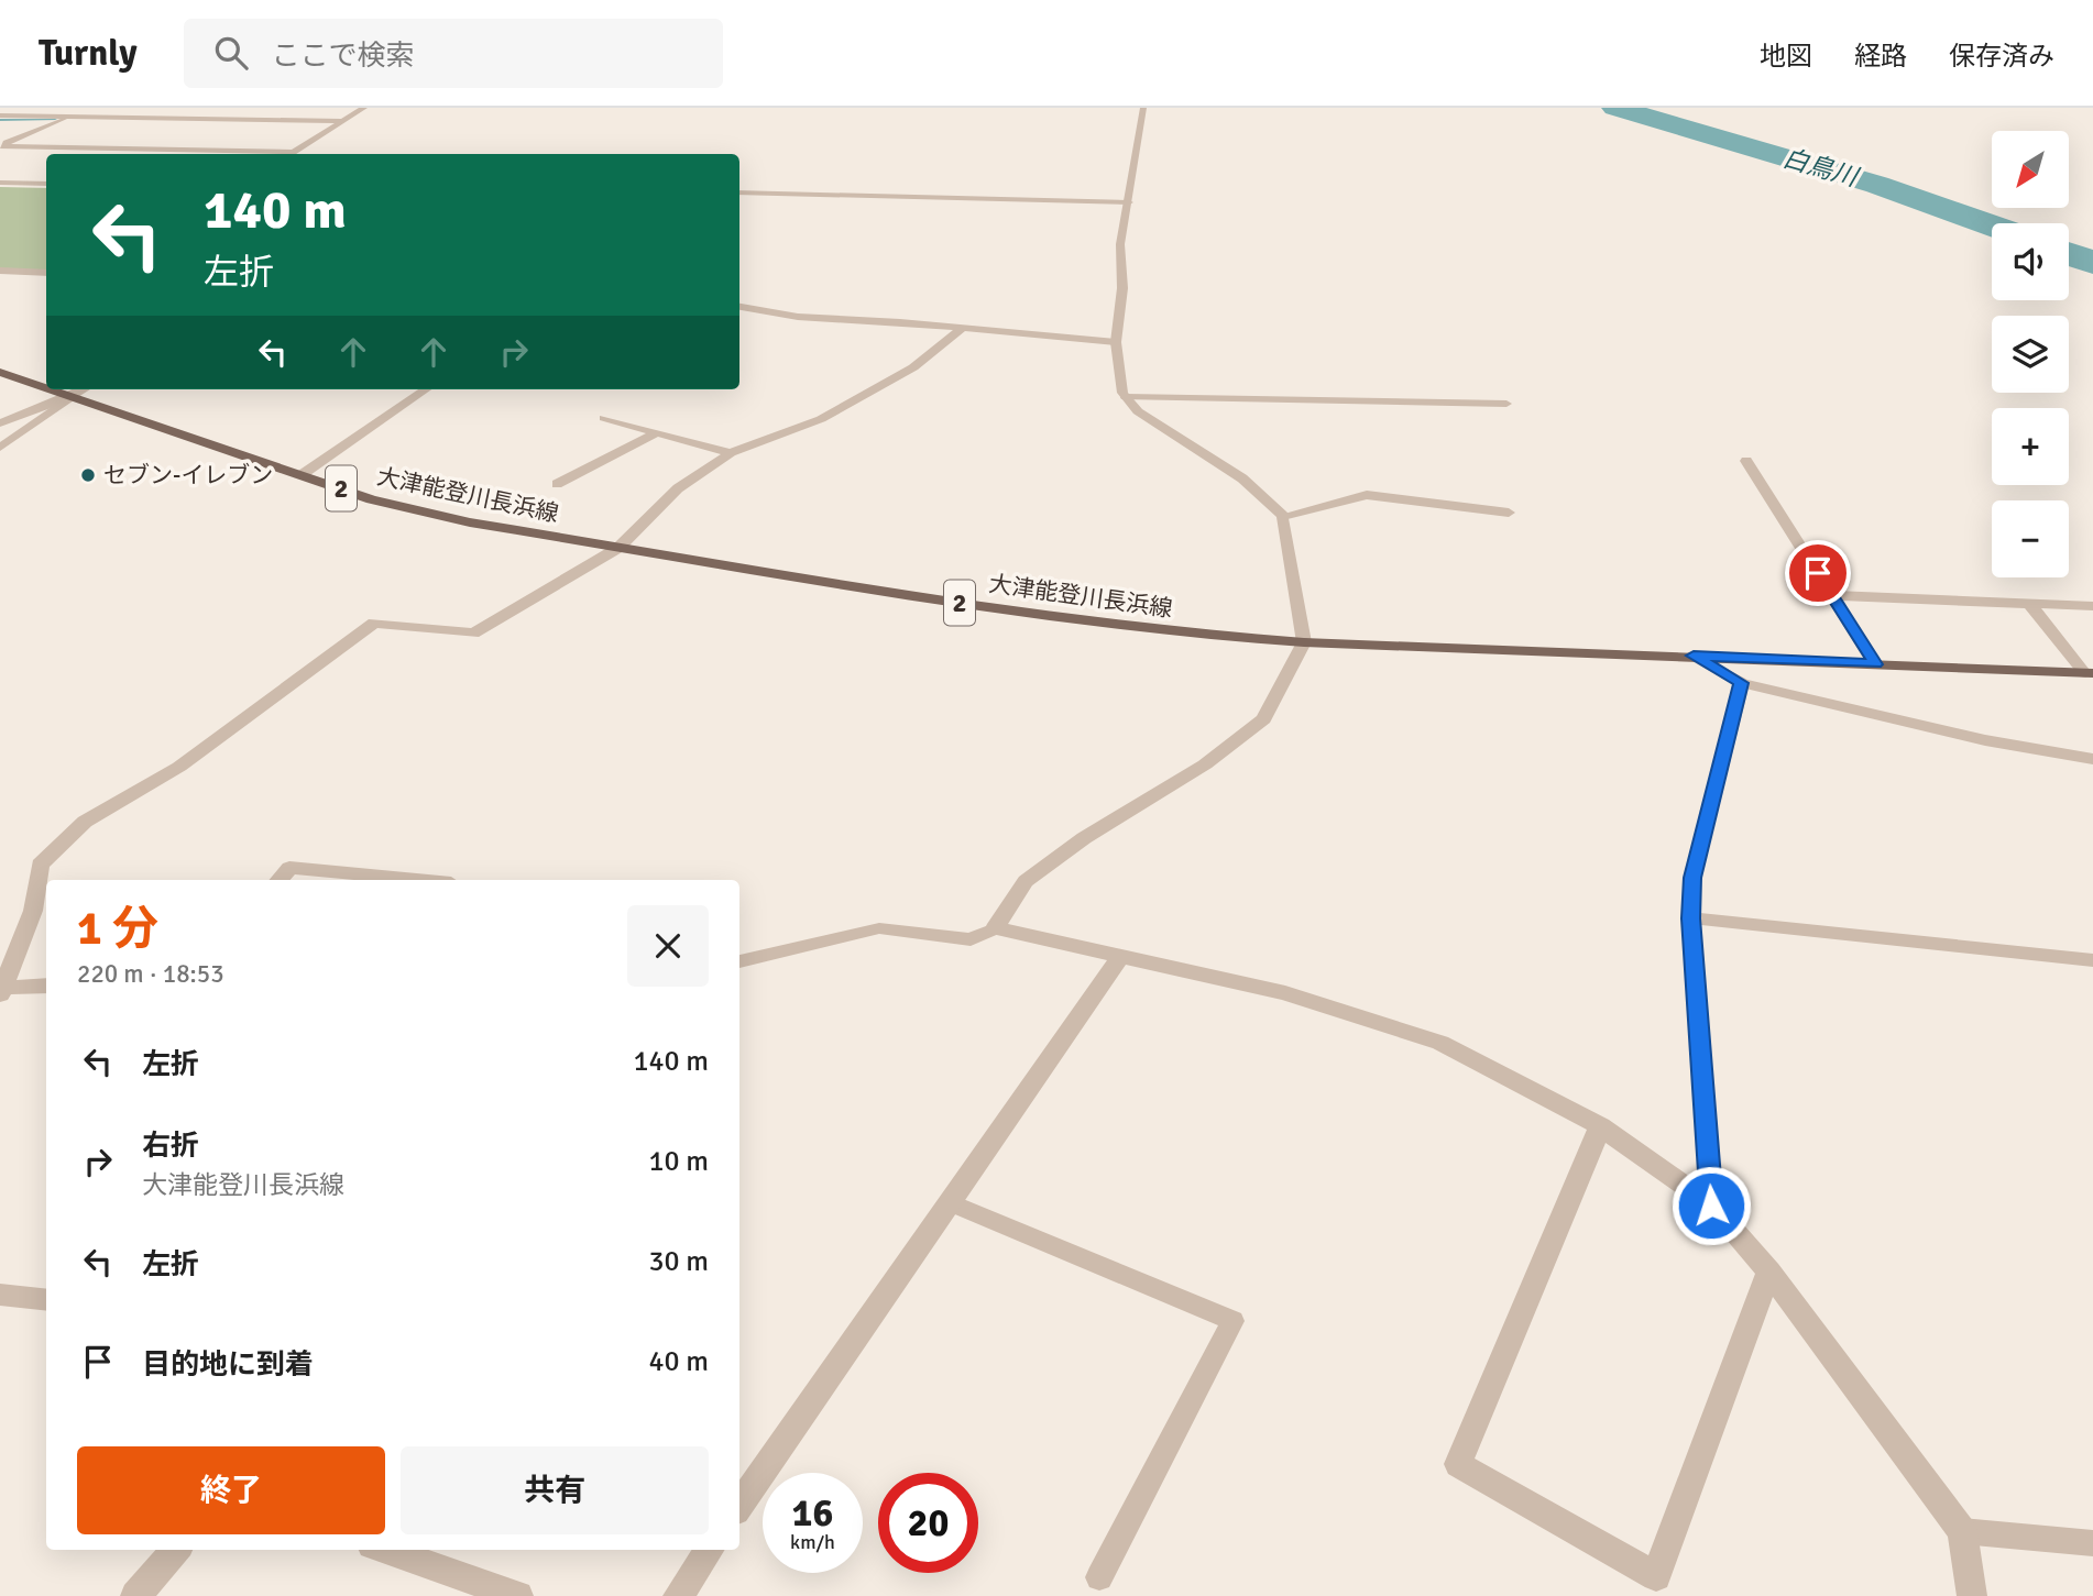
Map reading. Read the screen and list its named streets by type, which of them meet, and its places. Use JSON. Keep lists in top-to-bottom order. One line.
{"streets":{"main road":["2","大津能登川長浜線"]},"water":["白鳥川"],"places":["セブン-イレブン"],"north":"bottom left","page":{"header":"Turnly","search":"ここで検索","nav":["地図","経路","保存済み"],"map_buttons":["+","−"],"turn":["140 m","左折"],"heading":["1 分","220 m · 18:53"],"list":[{"name":"左折","value":"140 m"},{"name":"右折","note":"大津能登川長浜線","value":"10 m"},{"name":"左折","value":"30 m"},{"name":"目的地に到着","value":"40 m"}],"buttons":["終了","共有"],"speed":"16 km/h","limit":"20"}}
